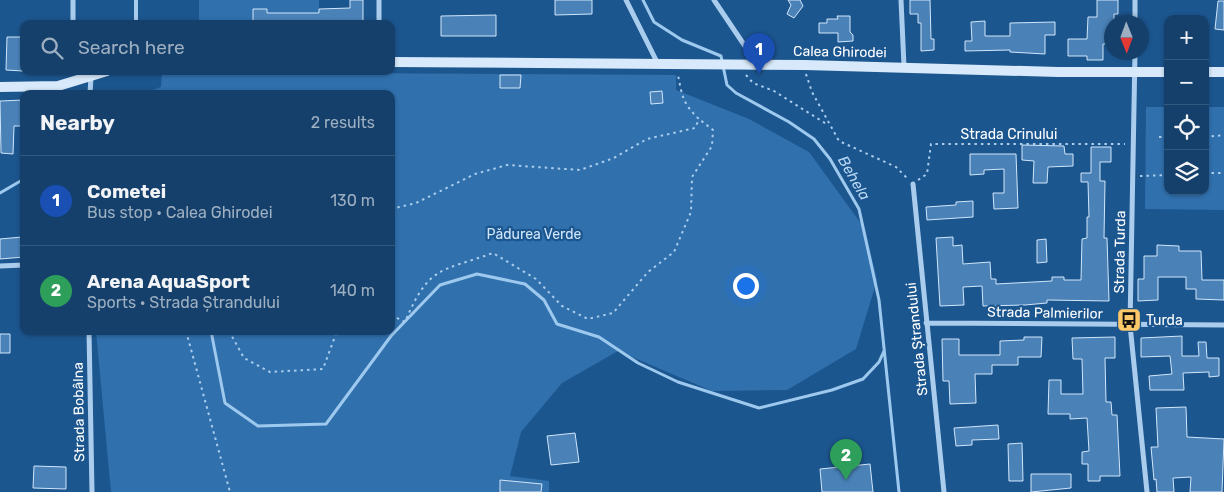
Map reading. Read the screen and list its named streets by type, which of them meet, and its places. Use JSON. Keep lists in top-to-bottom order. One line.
{"streets":{"street":["Calea Ghirodei","Strada Turda","Strada Palmierilor","Strada Ștrandului","Strada Bobâlna"],"path":["Strada Crinului"]},"crossings":[["Calea Ghirodei","Strada Turda"],["Strada Crinului","Strada Turda"],["Strada Crinului","Strada Ștrandului"],["Strada Turda","Strada Palmierilor"],["Strada Palmierilor","Strada Ștrandului"]],"water":["Behela"],"parks":["Pădurea Verde"],"places":{"bus stop":["Turda"]},"north":"bottom","page":{"map_buttons":["+","−"],"search":"Search here","pins":["1","2"],"heading":["Nearby","2 results"],"list":[{"mark":"1","name":"Cometei","note":"Bus stop · Calea Ghirodei","value":"130 m"},{"mark":"2","name":"Arena AquaSport","note":"Sports · Strada Ștrandului","value":"140 m"}]}}
